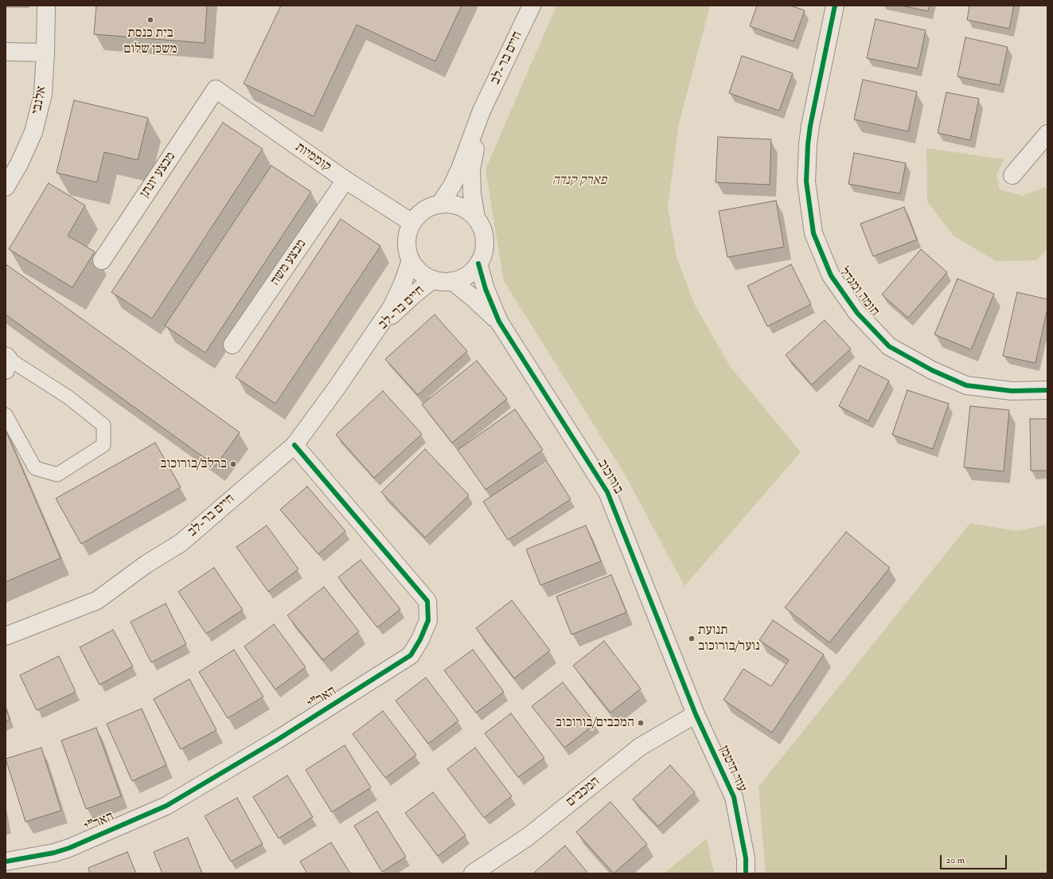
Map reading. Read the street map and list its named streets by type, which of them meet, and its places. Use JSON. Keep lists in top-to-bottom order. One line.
{"streets":{"street":["חיים בר-לב","אלנבי","קוממיות","מבצע יונתן","מבצע משה","חומה ומגדל","בורוכוב","האר\"י","עוזי חיטמן","המכבים"]},"crossings":[["חיים בר-לב","קוממיות"],["חיים בר-לב","בורוכוב"],["חיים בר-לב","האר\"י"],["קוממיות","מבצע יונתן"],["קוממיות","מבצע משה"],["קוממיות","בורוכוב"],["בורוכוב","עוזי חיטמן"],["בורוכוב","המכבים"],["עוזי חיטמן","המכבים"]],"parks":["פארק קנדה"],"places":["בית כנסת משכן שלום","ברלב/בורוכוב","תנועת נוער/בורוכוב","המכבים/בורוכוב"],"scale_bar":"20 m"}
